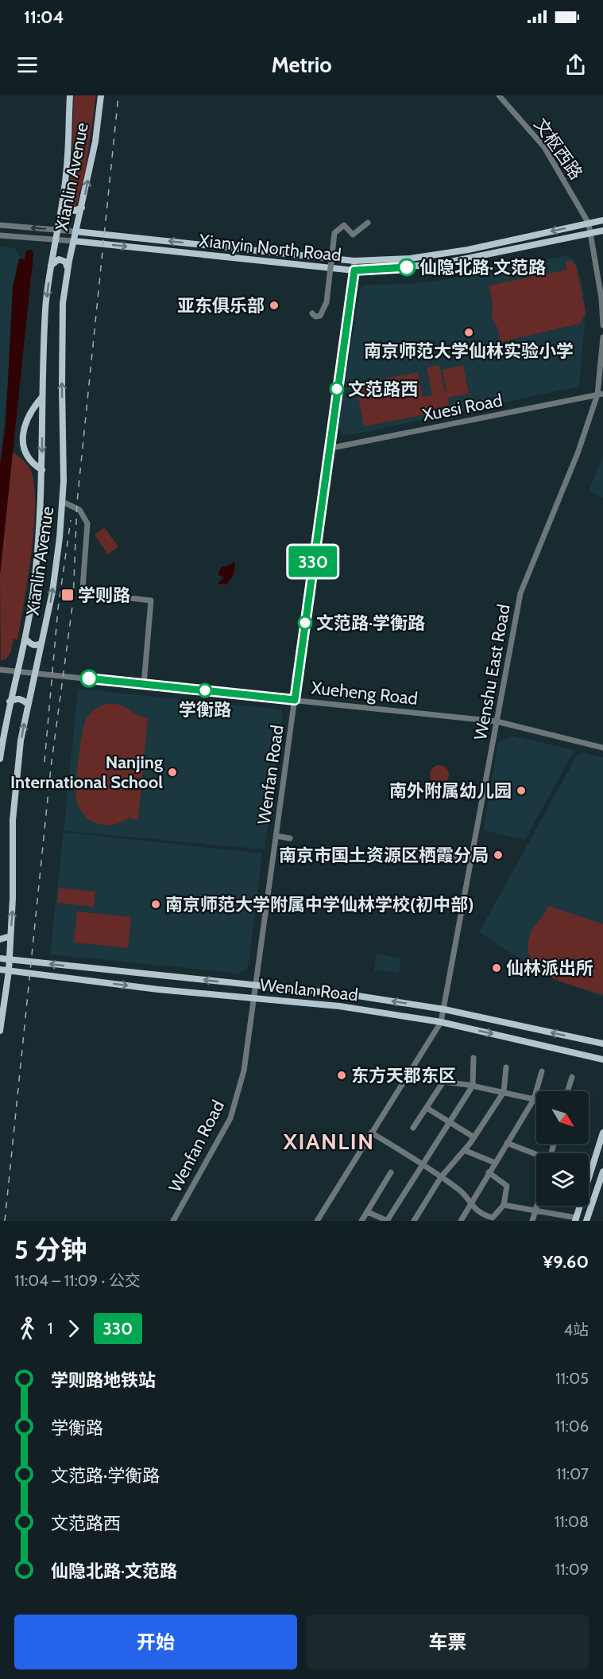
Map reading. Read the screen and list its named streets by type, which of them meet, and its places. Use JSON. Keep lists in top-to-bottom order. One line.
{"streets":{"main road":["Xianlin Avenue","Xianyin North Road","Wenlan Road"],"street":["文枢西路","Xuesi Road","Wenshu East Road","Xueheng Road","Wenfan Road"]},"crossings":[["文枢西路","Xianyin North Road"],["Xianlin Avenue","Xianyin North Road"],["Xianlin Avenue","Xueheng Road"],["Xianlin Avenue","Wenlan Road"],["Xianyin North Road","Wenfan Road"],["Xuesi Road","Wenshu East Road"],["Xuesi Road","Wenfan Road"],["Wenshu East Road","Xueheng Road"],["Wenshu East Road","Wenlan Road"],["Xueheng Road","Wenfan Road"],["Wenfan Road","Wenlan Road"]],"districts":["XIANLIN"],"places":{"other":["仙隐北路·文范路","亚东俱乐部","南京师范大学仙林实验小学","文范路西","文范路·学衡路","学衡路","Nanjing International School","南外附属幼儿园","南京市国土资源区栖霞分局","南京师范大学附属中学仙林学校(初中部)","仙林派出所","东方天郡东区"],"transit":["学则路"]},"lines":["bus line 330"],"north":"bottom right","page":{"status":"11:04","header":"Metrio","on_map":"330","heading":["5 分钟","11:04 – 11:09 · 公交","¥9.60"],"legs":["1","330","4站"],"list":[{"name":"学则路地铁站","value":"11:05"},{"name":"学衡路","value":"11:06"},{"name":"文范路·学衡路","value":"11:07"},{"name":"文范路西","value":"11:08"},{"name":"仙隐北路·文范路","value":"11:09"}],"buttons":["开始","车票"]}}
